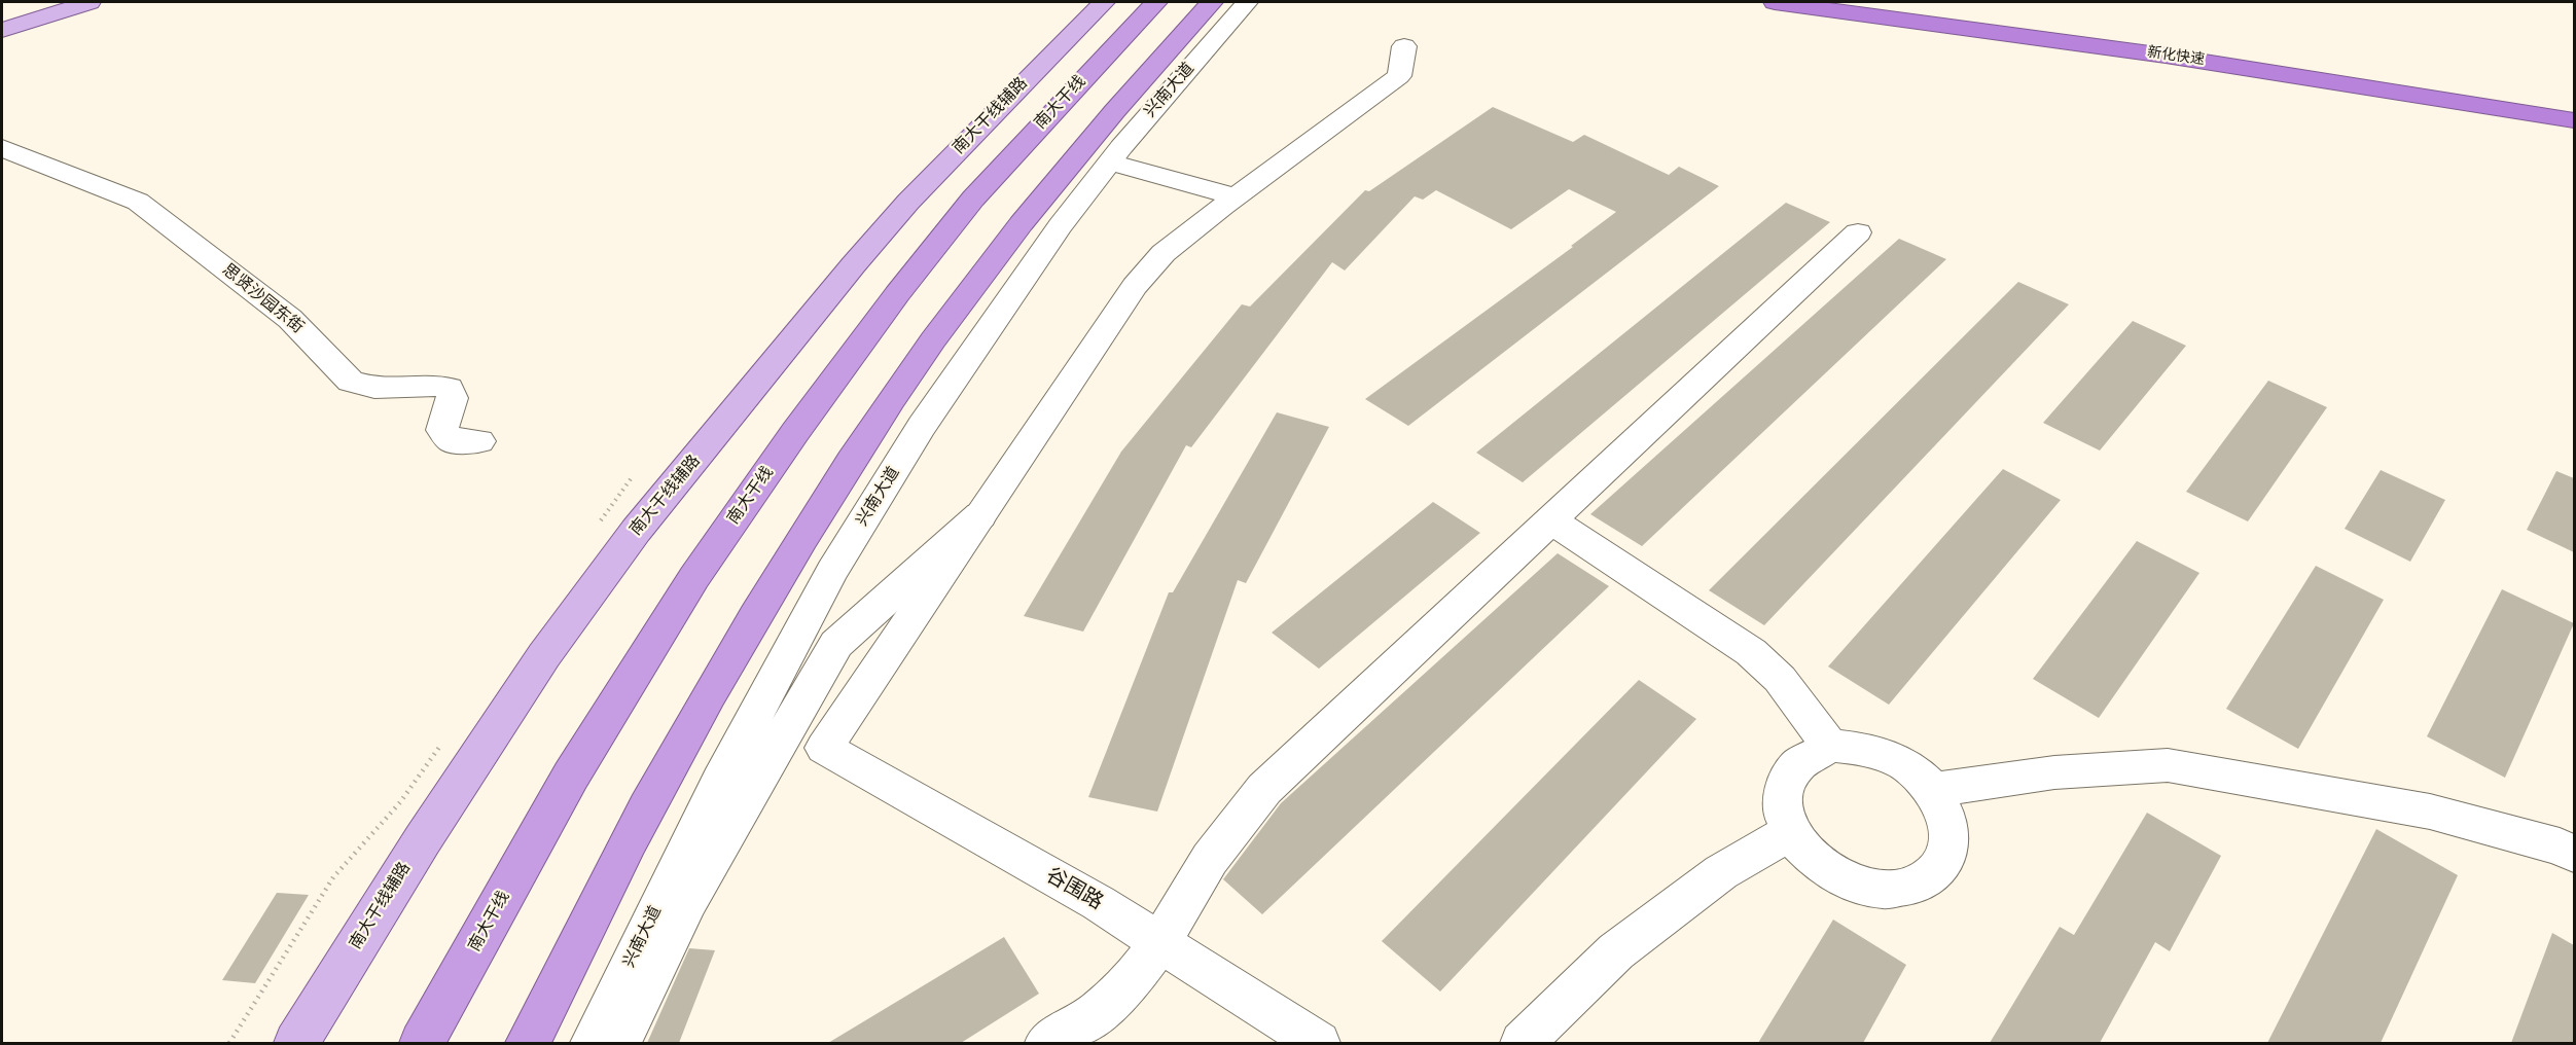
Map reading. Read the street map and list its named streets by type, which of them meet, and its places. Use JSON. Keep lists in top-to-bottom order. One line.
{"streets":{"highway":["新化快速","南大干线"],"main road":["南大干线辅路"],"street":["兴南大道","思贤沙园东街","谷围路"]}}
